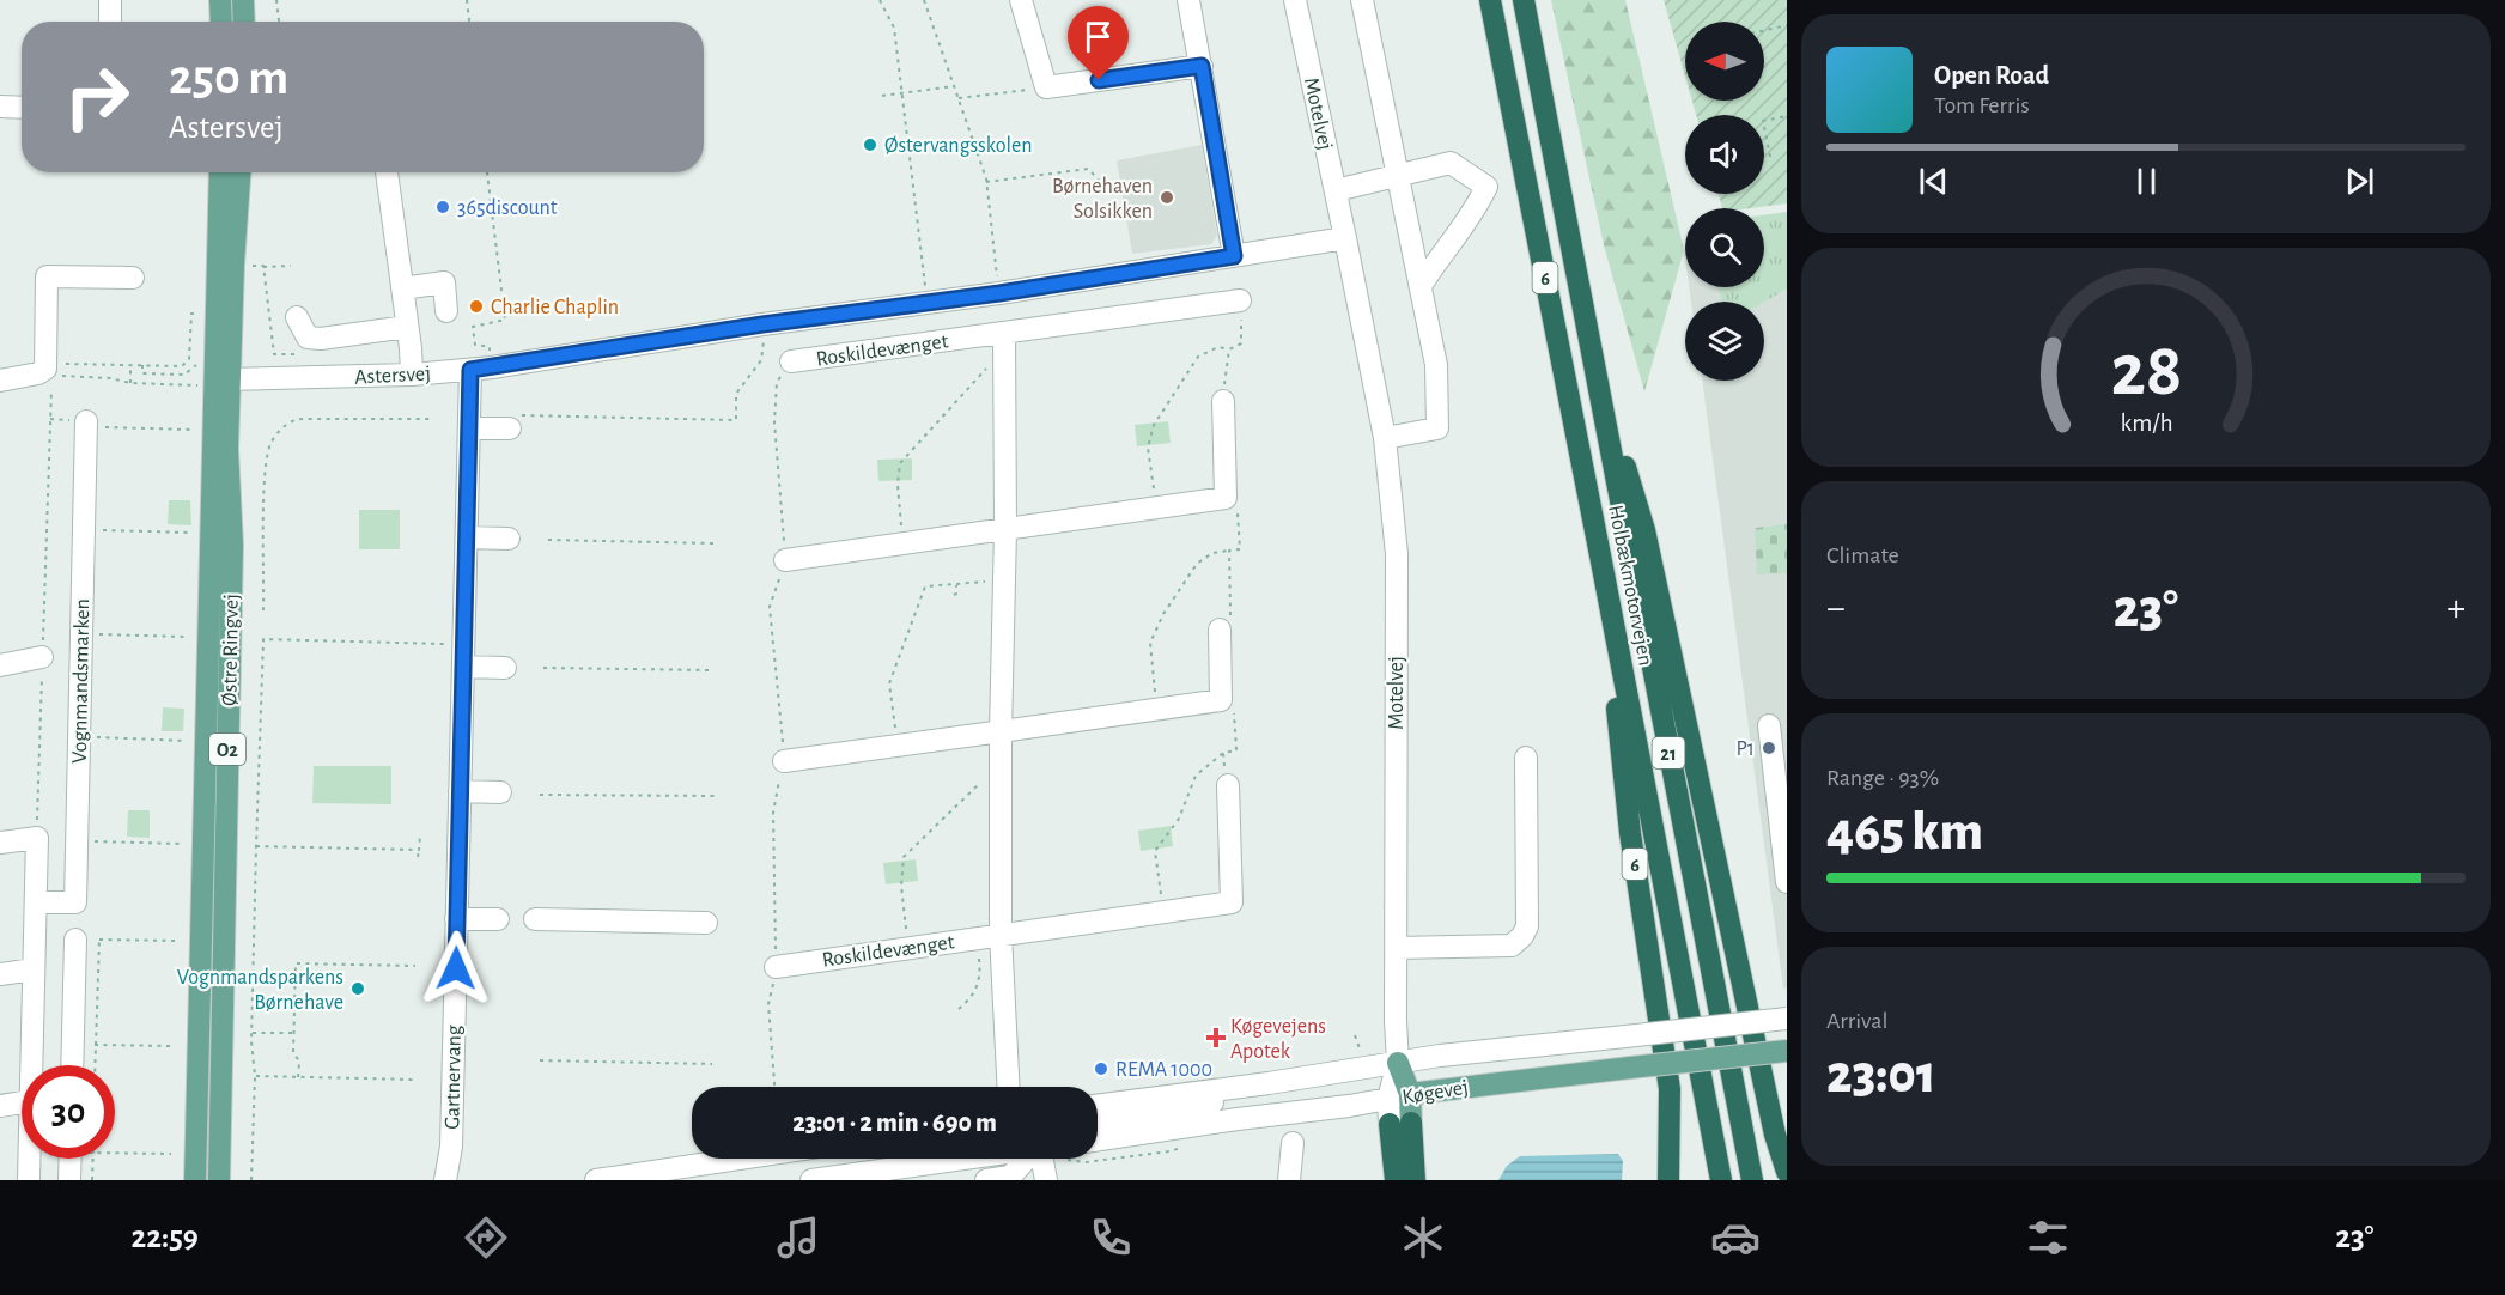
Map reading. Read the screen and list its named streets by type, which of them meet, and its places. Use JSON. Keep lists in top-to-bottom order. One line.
{"streets":{"highway":["6","Holbækmotorvejen","21"],"main road":["Østre Ringvej","O2","Køgevej"],"street":["Motelvej","Roskildevænget","Astersvej","Vognmandsmarken","Gartnervang"]},"crossings":[["Motelvej","Astersvej"],["Motelvej","Køgevej"],["6","Holbækmotorvejen"],["Astersvej","Østre Ringvej"],["Astersvej","Gartnervang"]],"places":{"other":["Østervangsskolen","Børnehaven Solsikken","365discount","Charlie Chaplin","P1","Vognmandsparkens Børnehave","REMA 1000"],"health":["Køgevejens Apotek"]},"north":"left","page":{"turn":["250 m","Astersvej"],"song":["Open Road","Tom Ferris"],"tile":["Climate",["Range · 93%","465 km"],["Arrival","23:01"]],"heat":["−","23°","+"],"limit":"30","trip":"23:01 · 2 min · 690 m","tabs":["22:59","23°"],"gauge":["28","km/h"]}}
